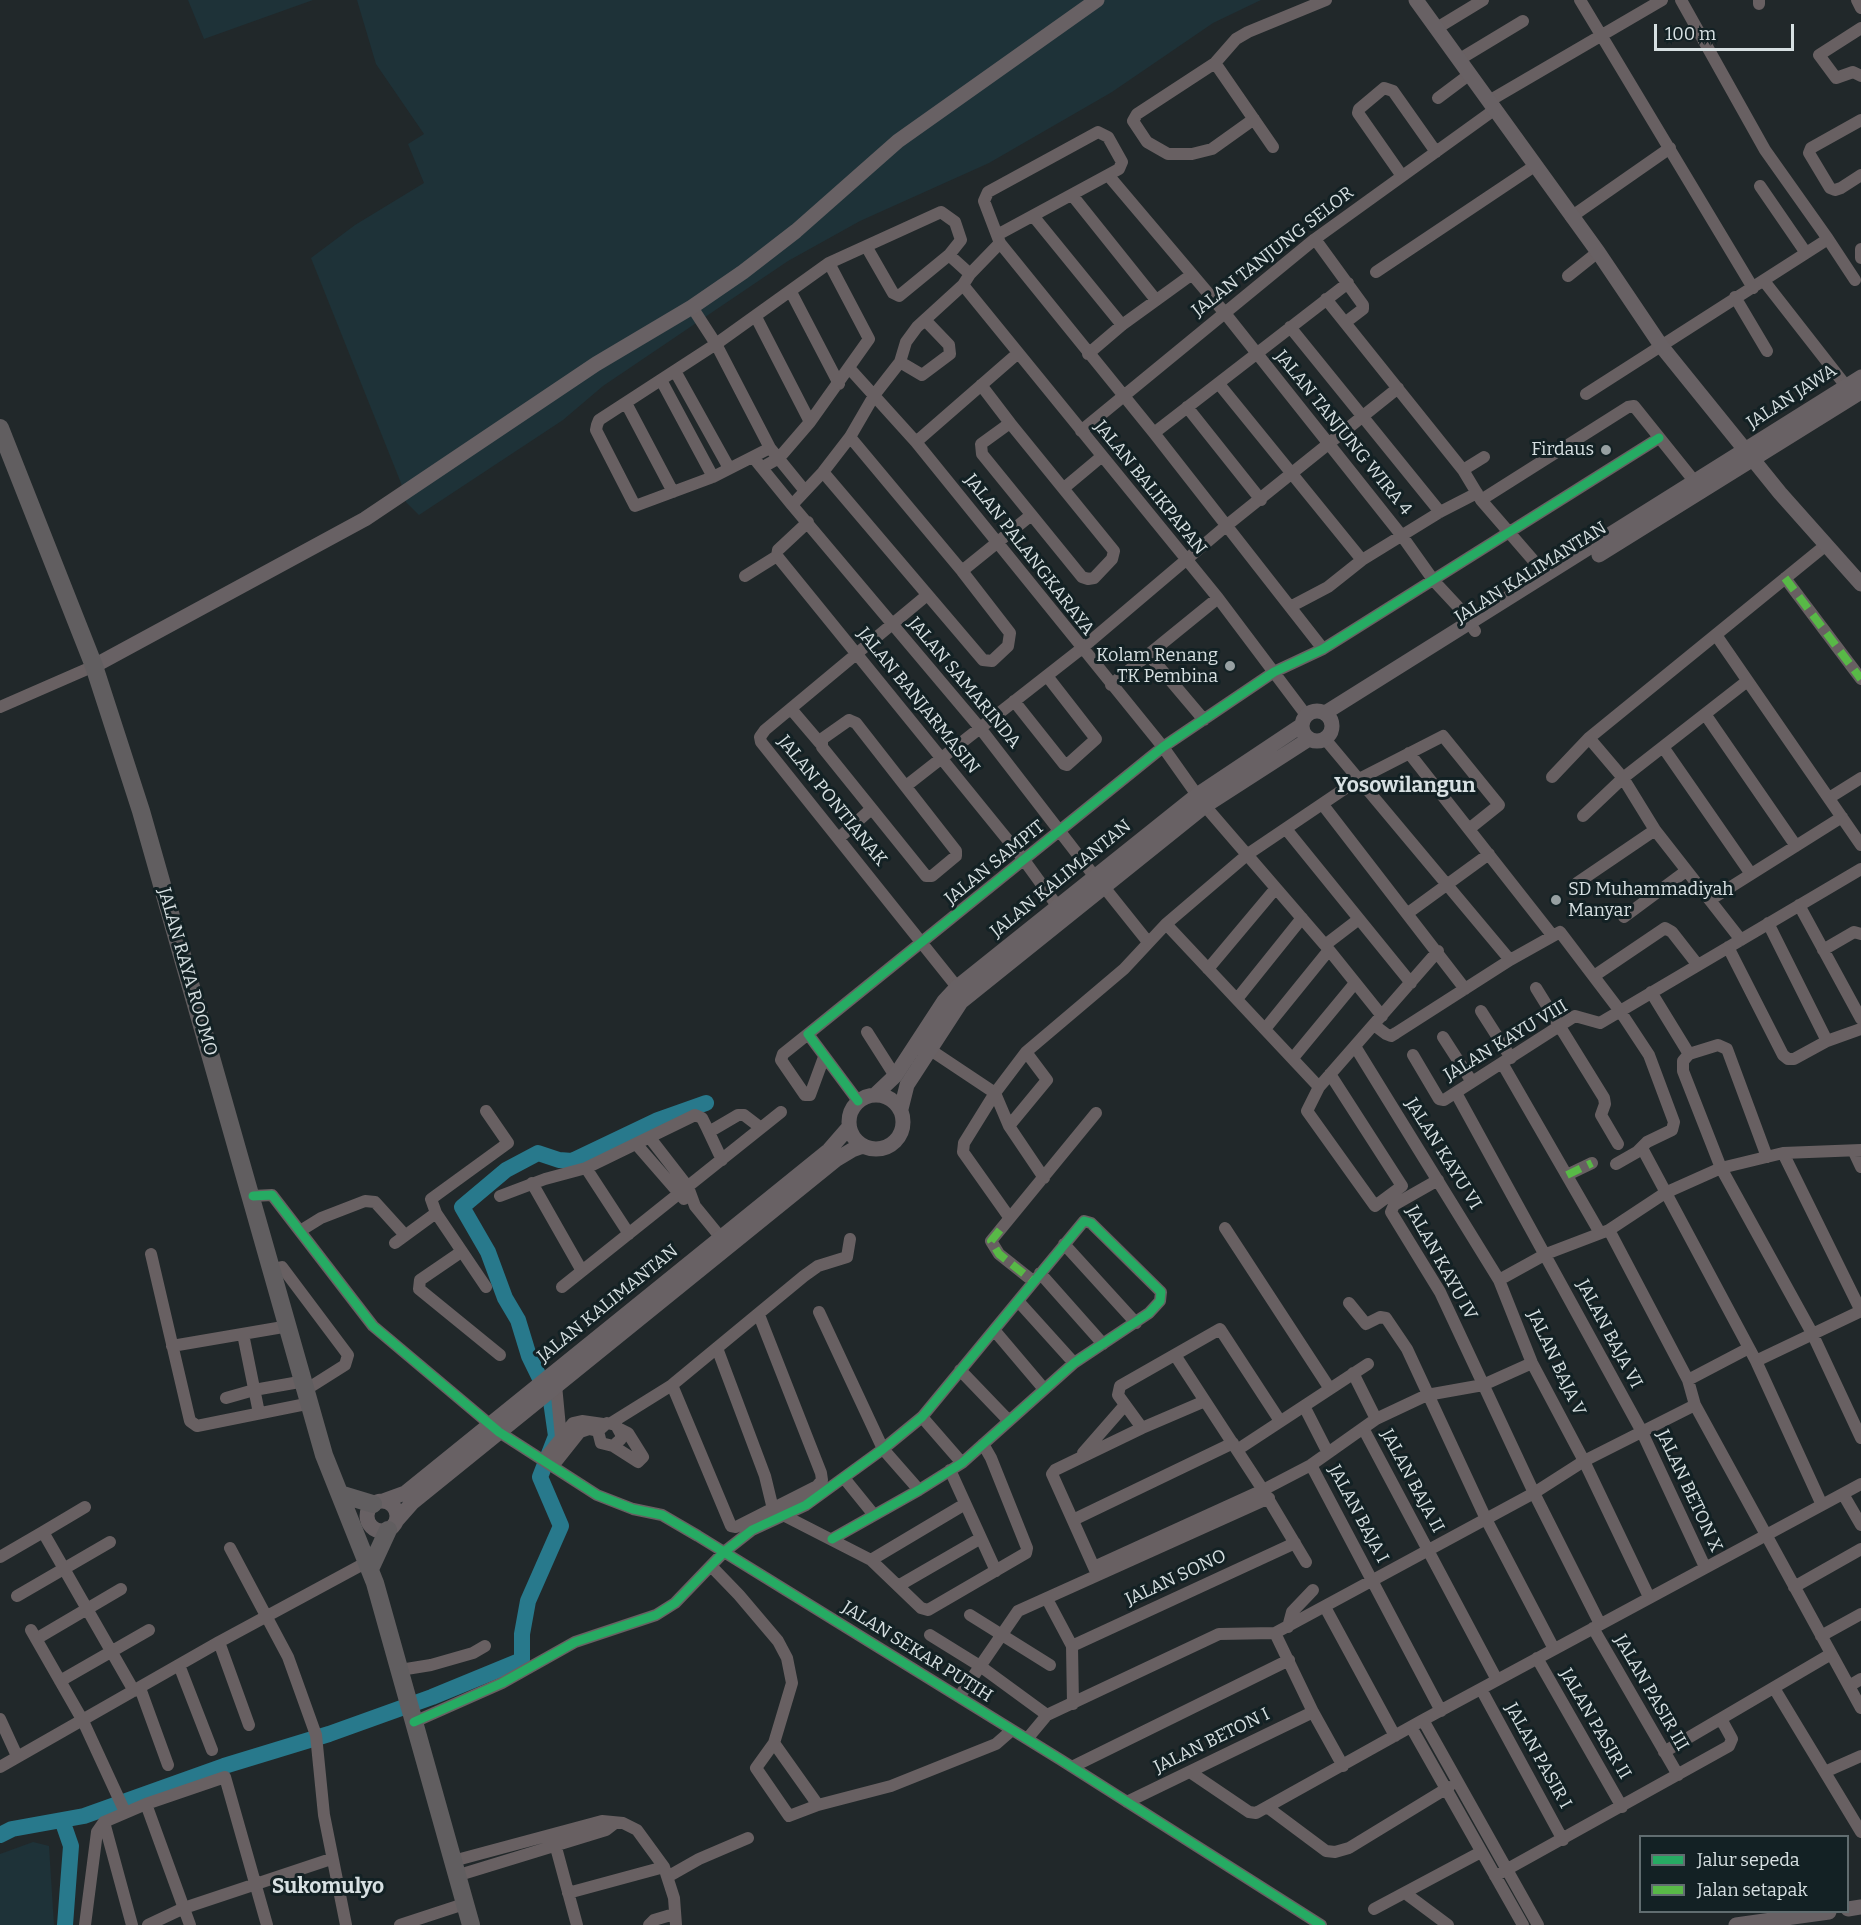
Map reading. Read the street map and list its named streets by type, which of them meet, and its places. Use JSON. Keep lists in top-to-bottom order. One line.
{"streets":{"highway":["JALAN RAYA ROOMO"],"main road":["JALAN JAWA","JALAN KALIMANTAN"],"street":["JALAN TANJUNG SELOR","JALAN TANJUNG WIRA 4","JALAN BALIKPAPAN","JALAN PALANGKARAYA","JALAN SAMARINDA","JALAN BANJARMASIN","JALAN PONTIANAK","JALAN SAMPIT","JALAN KAYU VIII","JALAN KAYU VI","JALAN KAYU IV","JALAN BAJA VI","JALAN BAJA V","JALAN BAJA II","JALAN BETON X","JALAN BAJA I","JALAN SONO","JALAN SEKAR PUTIH","JALAN PASIR III","JALAN PASIR II","JALAN BETON I","JALAN PASIR I"]},"crossings":[["JALAN TANJUNG SELOR","JALAN TANJUNG WIRA 4"],["JALAN TANJUNG SELOR","JALAN BALIKPAPAN"],["JALAN JAWA","JALAN KALIMANTAN"],["JALAN TANJUNG WIRA 4","JALAN KALIMANTAN"],["JALAN TANJUNG WIRA 4","JALAN SAMPIT"],["JALAN BALIKPAPAN","JALAN KALIMANTAN"],["JALAN BALIKPAPAN","JALAN SAMPIT"],["JALAN PALANGKARAYA","JALAN KALIMANTAN"],["JALAN PALANGKARAYA","JALAN SAMPIT"],["JALAN KALIMANTAN","JALAN SAMARINDA"],["JALAN KALIMANTAN","JALAN BANJARMASIN"],["JALAN KALIMANTAN","JALAN PONTIANAK"],["JALAN KALIMANTAN","JALAN RAYA ROOMO"],["JALAN KALIMANTAN","JALAN SEKAR PUTIH"],["JALAN SAMARINDA","JALAN PONTIANAK"],["JALAN SAMARINDA","JALAN SAMPIT"],["JALAN BANJARMASIN","JALAN PONTIANAK"],["JALAN BANJARMASIN","JALAN SAMPIT"],["JALAN PONTIANAK","JALAN SAMPIT"],["JALAN RAYA ROOMO","JALAN SEKAR PUTIH"],["JALAN KAYU VIII","JALAN BAJA VI"],["JALAN KAYU VI","JALAN KAYU IV"],["JALAN KAYU VI","JALAN BAJA V"],["JALAN KAYU IV","JALAN PASIR III"],["JALAN BAJA VI","JALAN BETON X"],["JALAN SEKAR PUTIH","JALAN BETON I"]],"districts":["Yosowilangun","Sukomulyo"],"places":["Firdaus","Kolam Renang TK Pembina","SD Muhammadiyah Manyar"],"legend":["Jalur sepeda","Jalan setapak"],"scale_bar":"100 m"}
